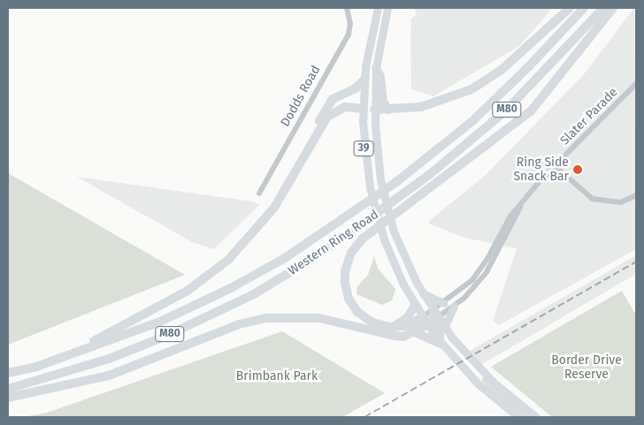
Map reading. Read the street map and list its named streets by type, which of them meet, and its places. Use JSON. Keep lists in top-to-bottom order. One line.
{"streets":{"highway":["M80","Western Ring Road"],"main road":["39"],"street":["Dodds Road","Slater Parade"]},"crossings":[["Slater Parade","39"]],"parks":["Border Drive Reserve","Brimbank Park"],"places":["Ring Side Snack Bar"]}
